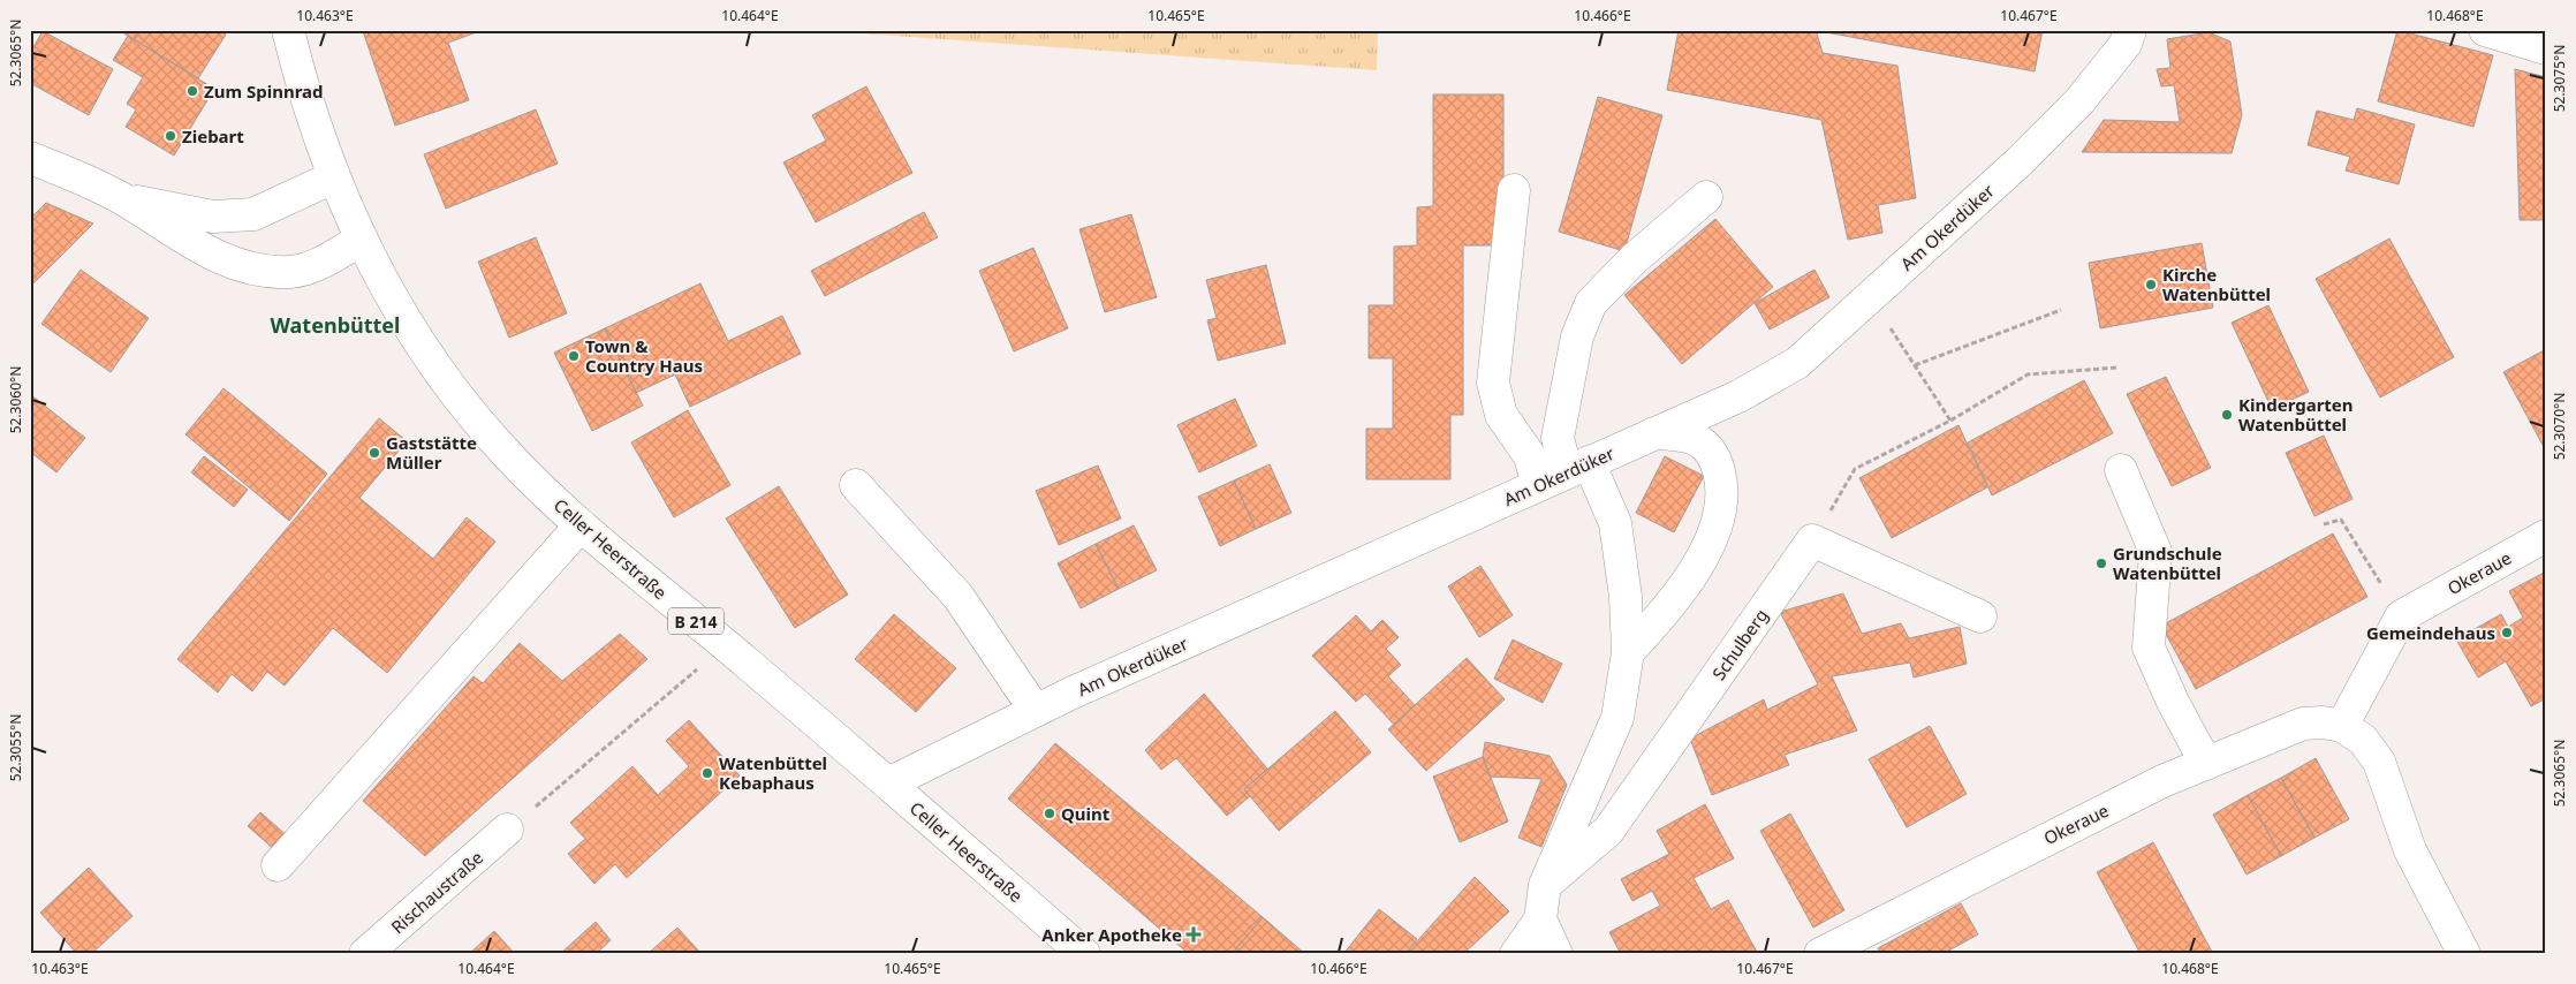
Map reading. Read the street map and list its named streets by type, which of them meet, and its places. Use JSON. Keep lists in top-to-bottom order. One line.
{"streets":{"street":["Am Okerdüker","Celler Heerstraße","Okeraue","B 214","Schulberg","Rischaustraße"]},"crossings":[["Am Okerdüker","Celler Heerstraße"]],"districts":["Watenbüttel"],"places":{"other":["Zum Spinnrad","Ziebart","Kirche Watenbüttel","Town & Country Haus","Kindergarten Watenbüttel","Gaststätte Müller","Grundschule Watenbüttel","Gemeindehaus","Watenbüttel Kebaphaus","Quint"],"health":["Anker Apotheke"]},"coordinates":["10.463°E","10.464°E","10.465°E","10.466°E","10.467°E","10.468°E","52.3065°N","52.3075°N","52.3060°N","52.3070°N","52.3055°N"]}
